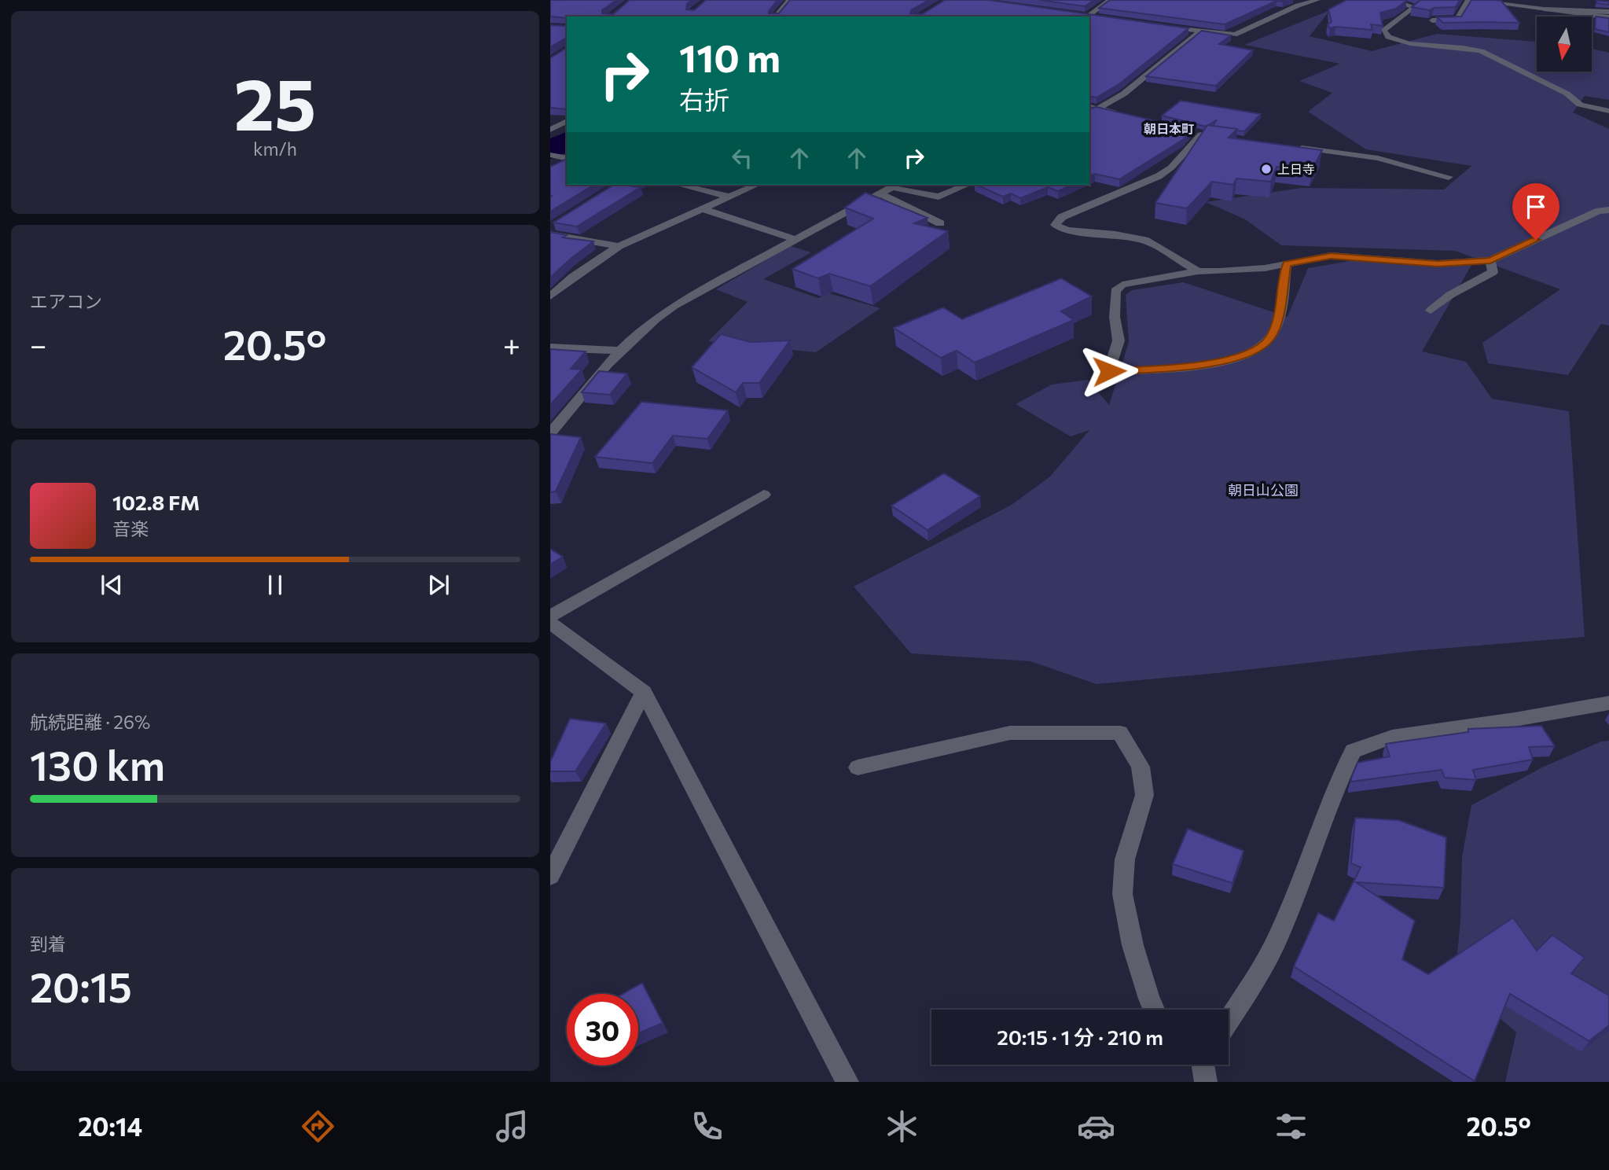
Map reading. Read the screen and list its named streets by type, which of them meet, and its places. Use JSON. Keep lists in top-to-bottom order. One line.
{"districts":["朝日本町"],"parks":["朝日山公園"],"places":["上日寺"],"north":"bottom","page":{"tile":[["25","km/h"],"エアコン",["航続距離 · 26%","130 km"],["到着","20:15"]],"turn":["110 m","右折"],"heat":["−","20.5°","+"],"song":["102.8 FM","音楽"],"limit":"30","trip":"20:15 · 1 分 · 210 m","tabs":["20:14","20.5°"]}}
